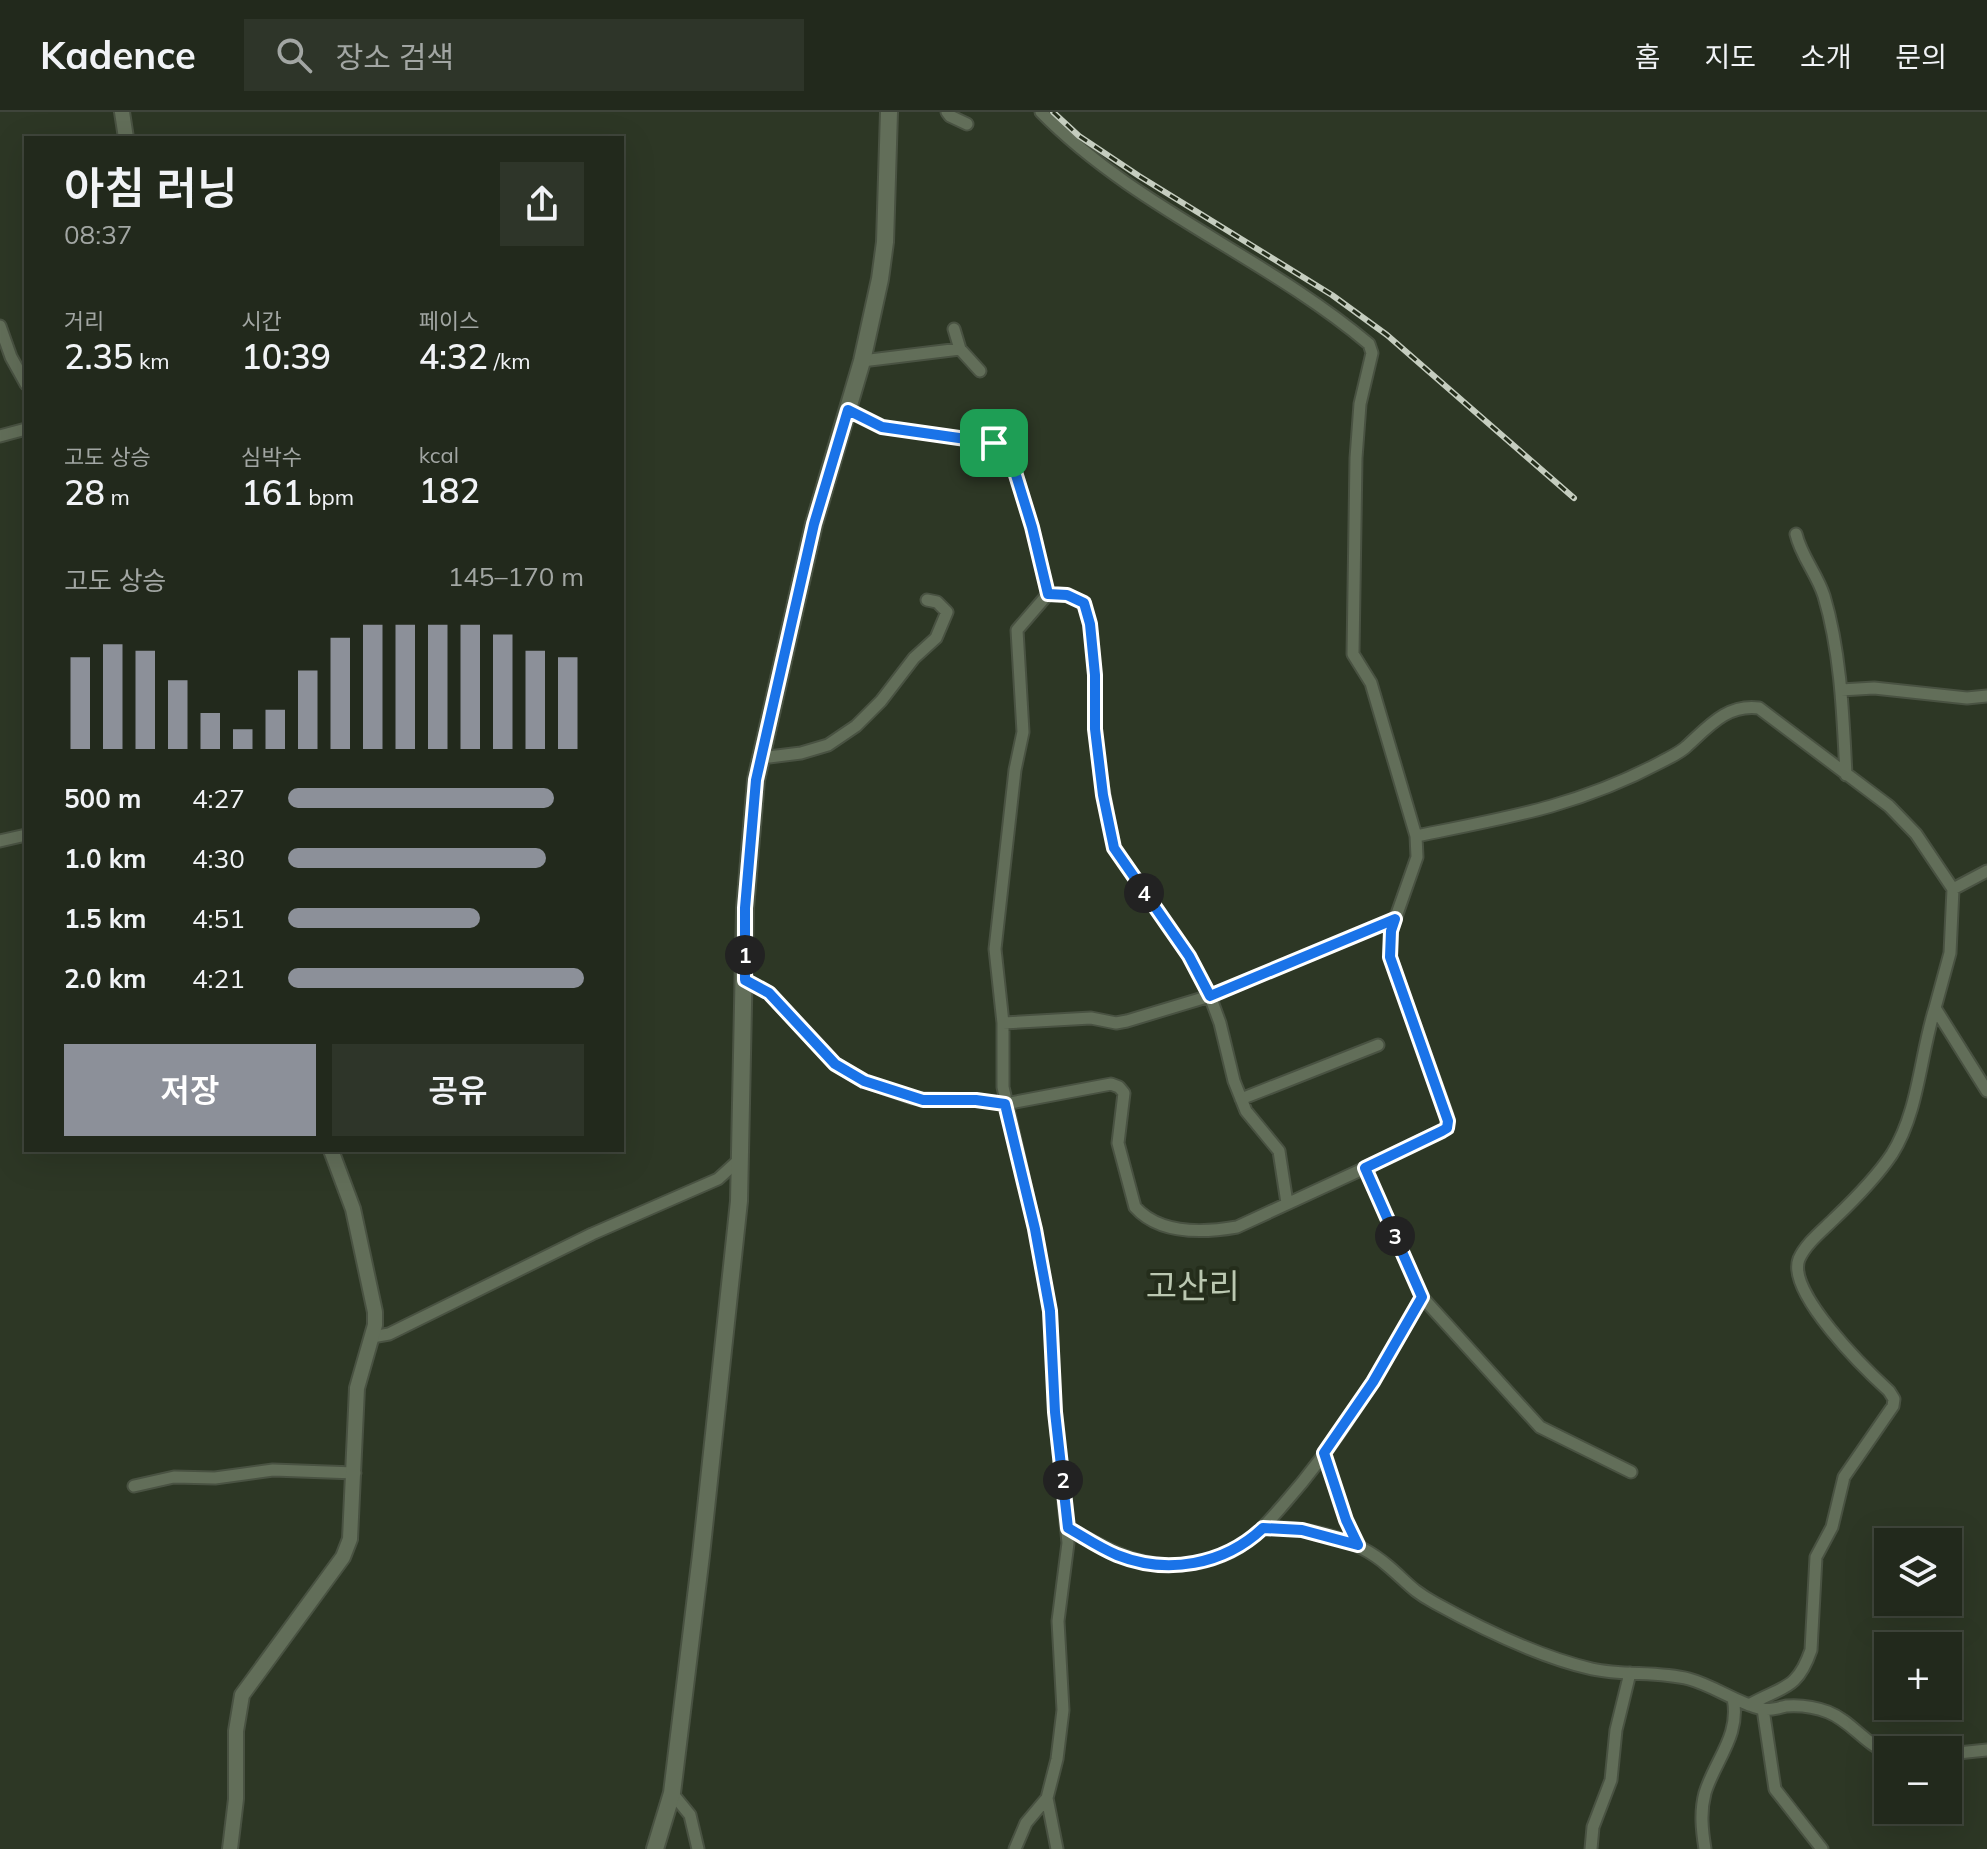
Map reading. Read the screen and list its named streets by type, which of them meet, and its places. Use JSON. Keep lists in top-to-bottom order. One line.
{"districts":["고산리"],"page":{"header":"Kadence","search":"장소 검색","nav":["홈","지도","소개","문의"],"heading":["아침 러닝","08:37"],"stats":[["거리","2.35 km"],["시간","10:39"],["페이스","4:32 /km"],["고도 상승","28 m"],["심박수","161 bpm"],["kcal","182"]],"chart":["고도 상승","145–170 m"],"list":[{"name":"500 m","note":"4:27"},{"name":"1.0 km","note":"4:30"},{"name":"1.5 km","note":"4:51"},{"name":"2.0 km","note":"4:21"}],"pins":["4","1","3","2"],"buttons":["저장","공유"],"map_buttons":["+","−"]}}
